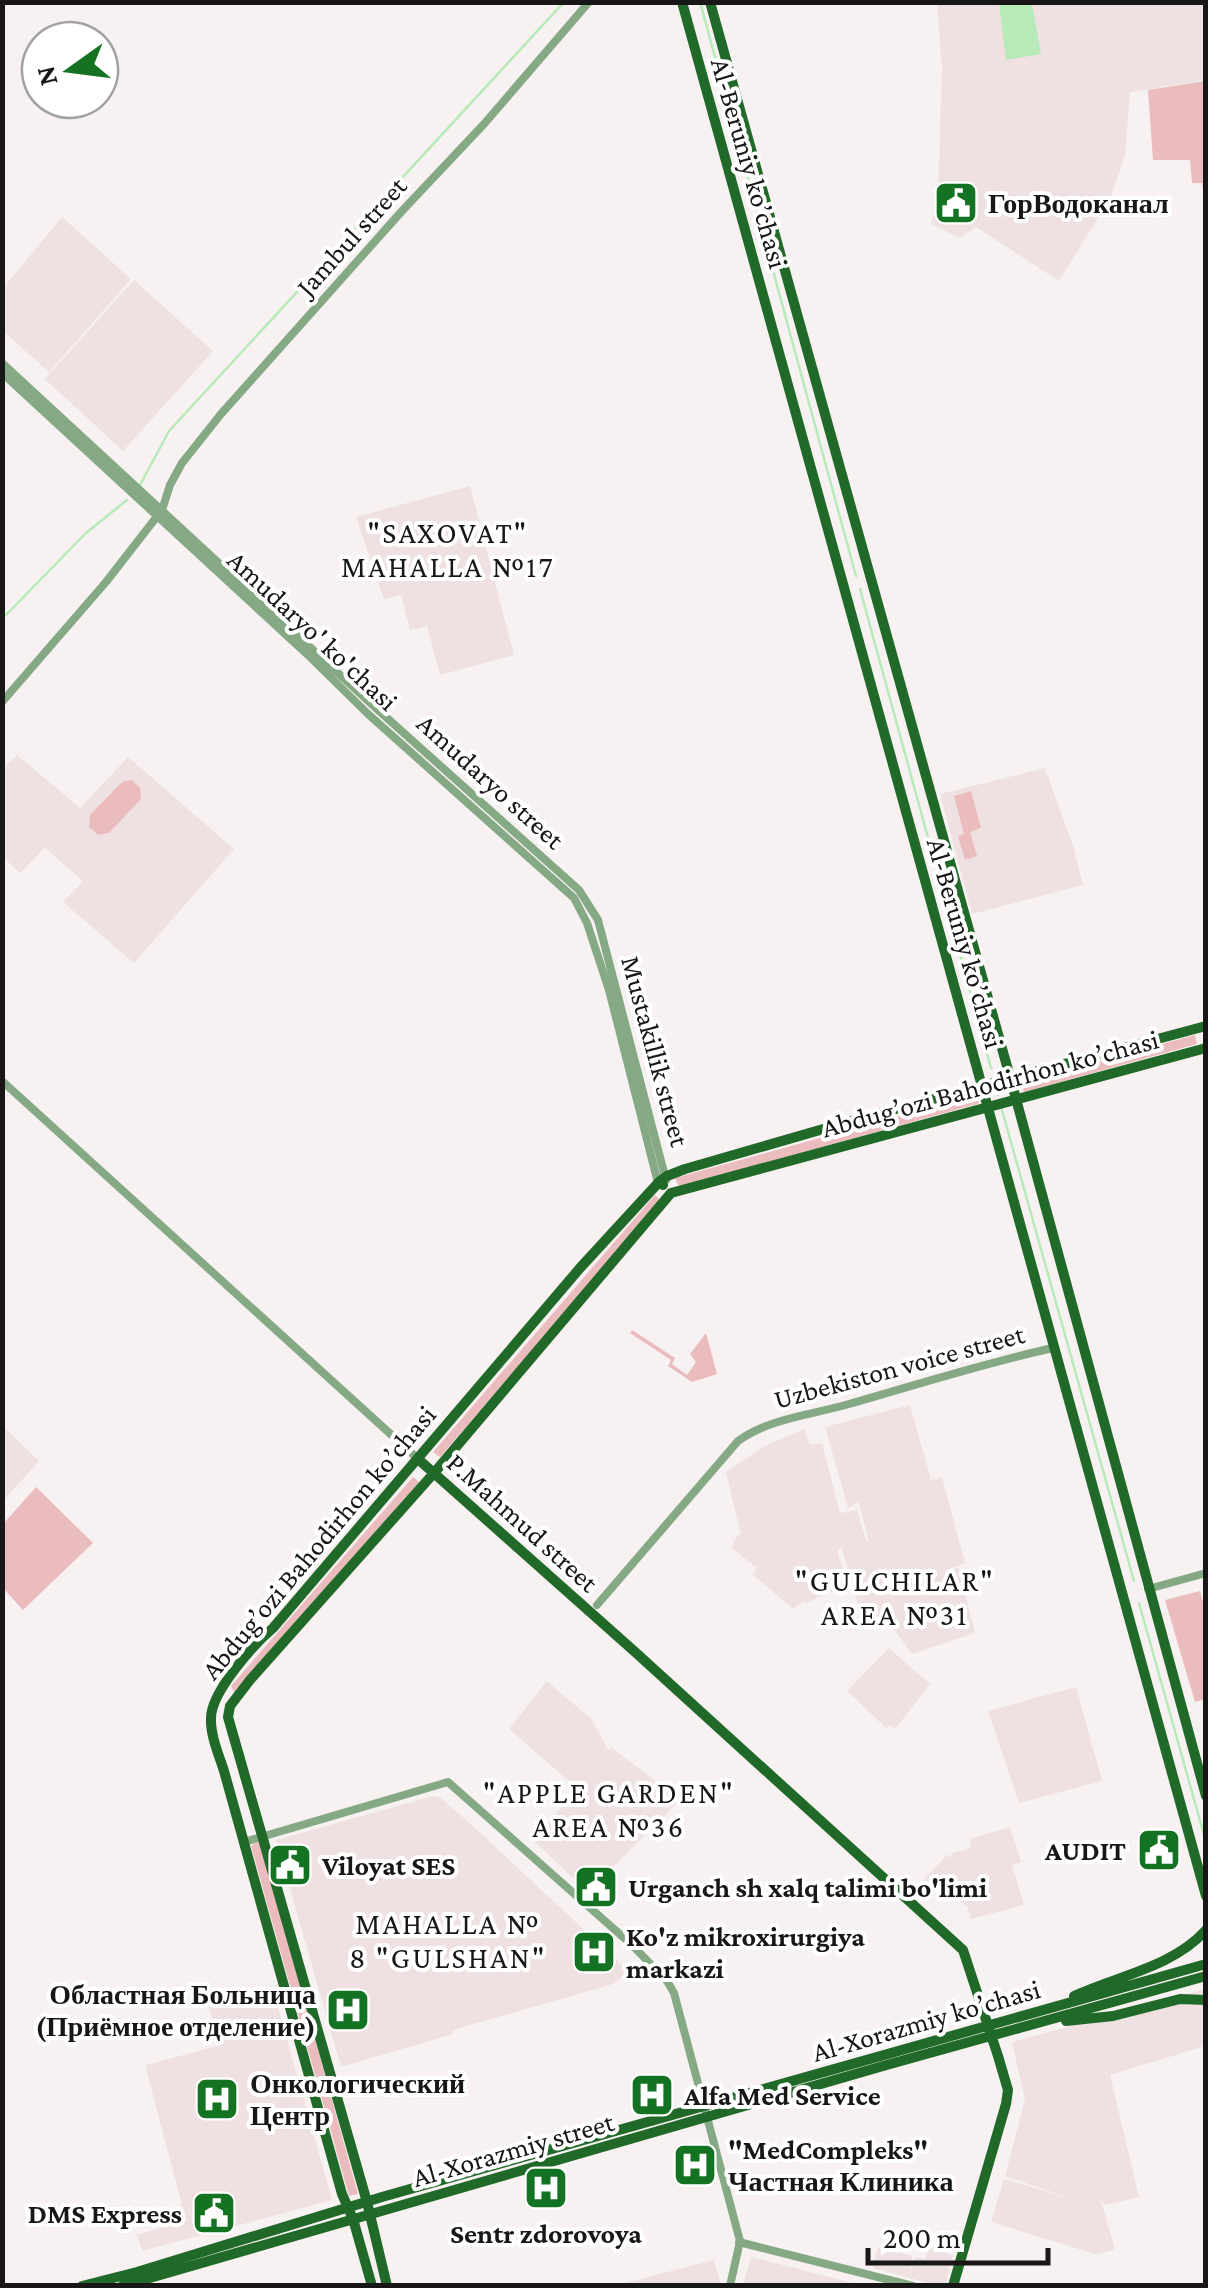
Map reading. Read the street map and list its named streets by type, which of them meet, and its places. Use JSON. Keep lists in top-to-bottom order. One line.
{"streets":{"main road":["Al-Beruniy ko’chasi","Abdug’ozi Bahodirhon ko’chasi","P.Mahmud street","Al-Xorazmiy ko’chasi"],"street":["Jambul street","Amudaryo' ko'chasi","Amudaryo street","Mustakillik street","Uzbekiston voice street"]},"crossings":[["Al-Beruniy ko’chasi","Abdug’ozi Bahodirhon ko’chasi"],["Al-Beruniy ko’chasi","Uzbekiston voice street"],["Jambul street","Amudaryo' ko'chasi"],["Jambul street","Amudaryo street"],["Amudaryo' ko'chasi","Amudaryo street"],["Amudaryo' ko'chasi","Mustakillik street"],["Amudaryo street","Mustakillik street"],["Mustakillik street","Abdug’ozi Bahodirhon ko’chasi"],["Abdug’ozi Bahodirhon ko’chasi","P.Mahmud street"],["Abdug’ozi Bahodirhon ko’chasi","Al-Xorazmiy ko’chasi"],["P.Mahmud street","Al-Xorazmiy ko’chasi"]],"districts":["\"SAXOVAT\" MAHALLA №17","\"GULCHILAR\" AREA №31","\"APPLE GARDEN\" AREA №36","MAHALLA № 8 \"GULSHAN\""],"places":{"public building":["ГорВодоканал","AUDIT","Viloyat SES","Urganch sh xalq talimi bo'limi","DMS Express"],"hospital":["Ko'z mikroxirurgiya markazi","Областная Больница (Приёмное отделение)","Alfa Med Service","Онкологический Центр","\"MedCompleks\" Частная Клиника","Sentr zdorovoya"]},"scale_bar":"200 m","north":"left"}
